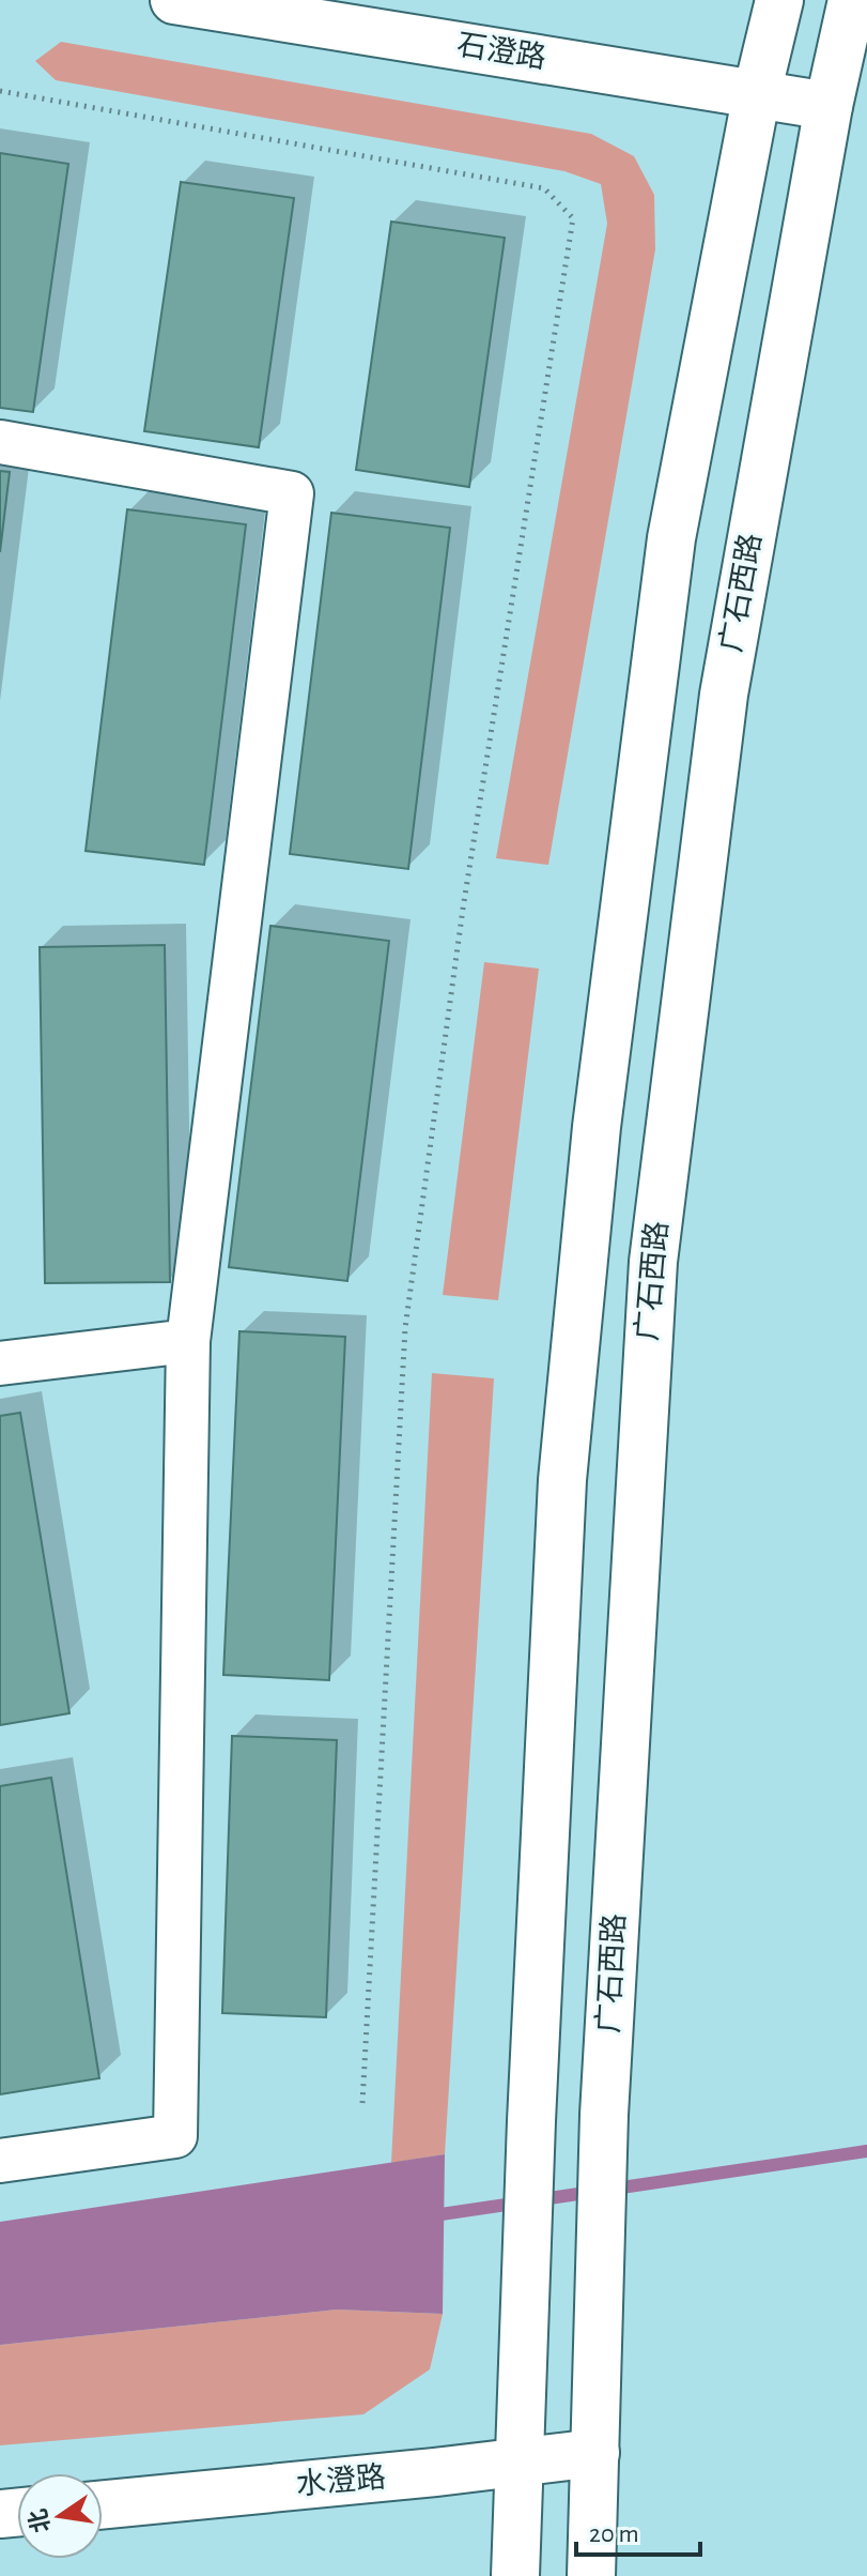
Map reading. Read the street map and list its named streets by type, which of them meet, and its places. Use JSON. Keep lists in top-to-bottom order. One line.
{"streets":{"main road":["石澄路","广石西路","水澄路"]},"crossings":[["石澄路","广石西路"],["广石西路","水澄路"]],"scale_bar":"20 m","north":"left"}
